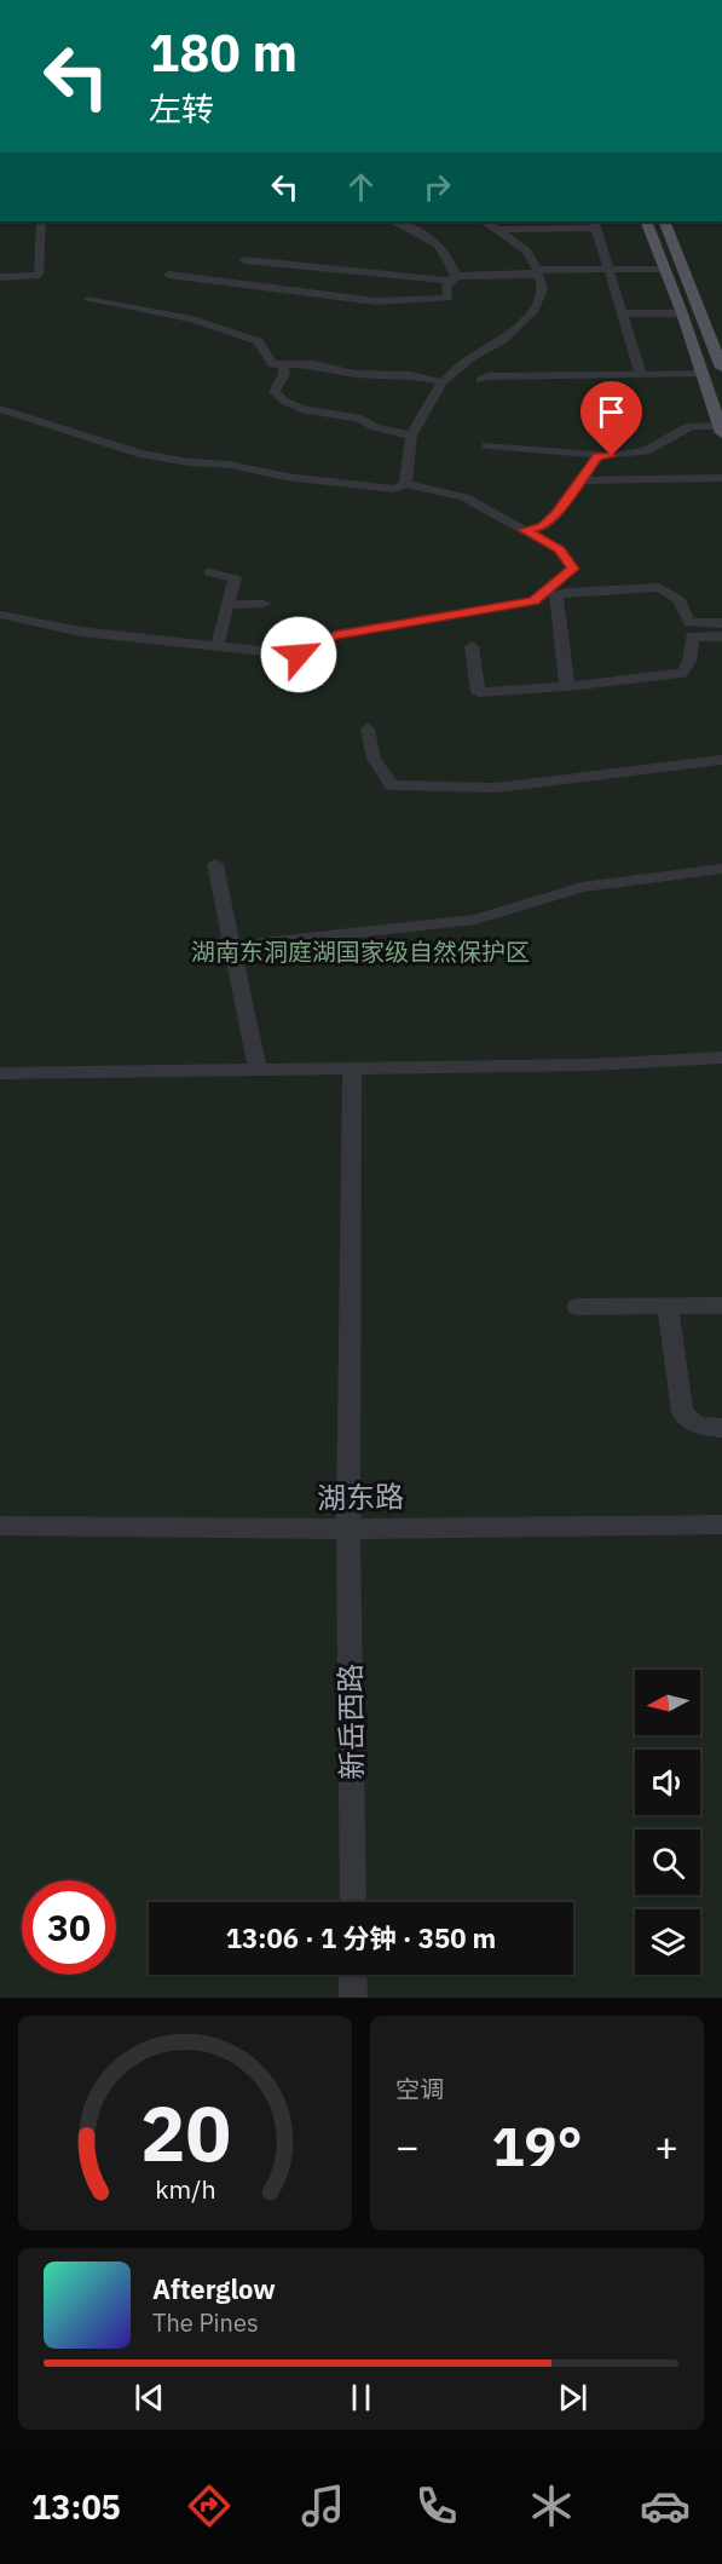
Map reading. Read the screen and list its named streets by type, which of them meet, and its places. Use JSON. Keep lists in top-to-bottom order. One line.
{"streets":{"street":["湖东路","新岳西路"]},"crossings":[["湖东路","新岳西路"]],"parks":["湖南东洞庭湖国家级自然保护区"],"north":"left","page":{"turn":["180 m","左转"],"limit":"30","trip":"13:06 · 1 分钟 · 350 m","tile":"空调","heat":["−","19°","+"],"song":["Afterglow","The Pines"],"tabs":"13:05","gauge":["20","km/h"]}}
